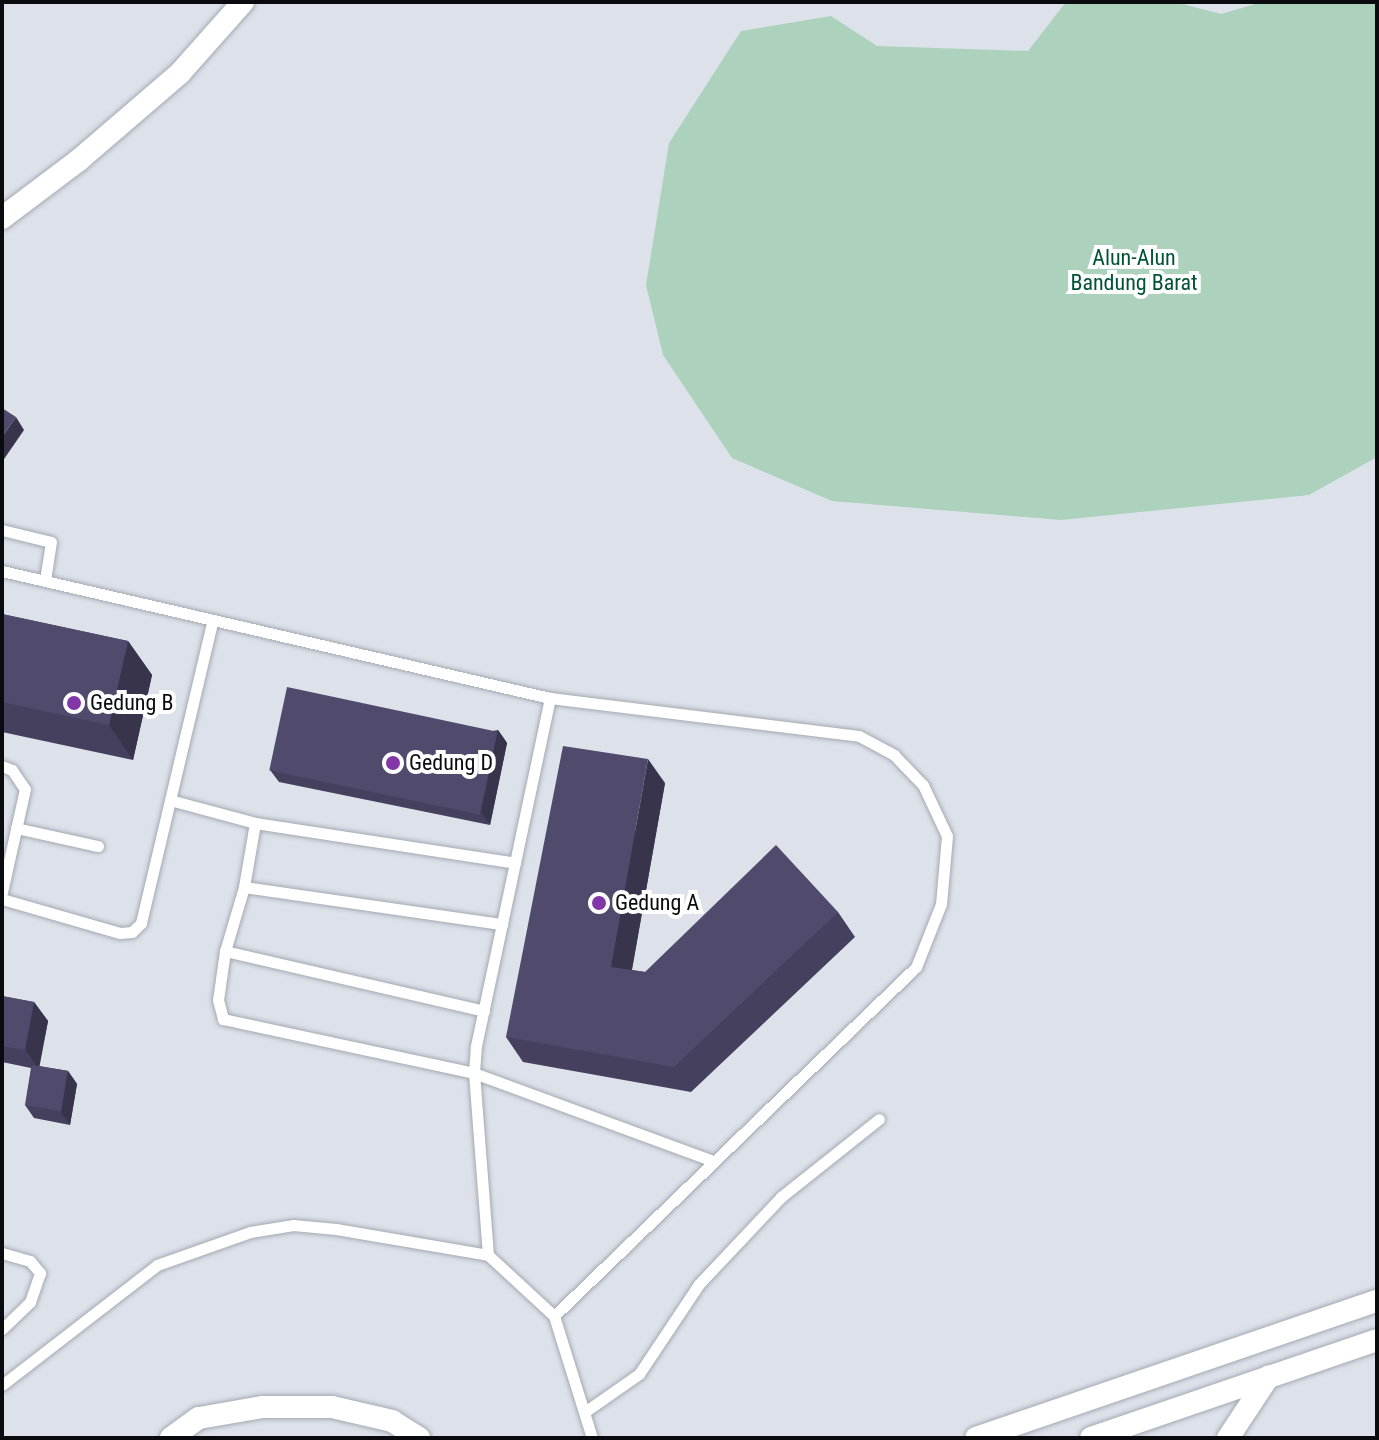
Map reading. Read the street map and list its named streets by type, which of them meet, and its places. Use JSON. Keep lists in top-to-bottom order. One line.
{"parks":["Alun-Alun Bandung Barat"],"places":["Gedung B","Gedung D","Gedung A"]}
